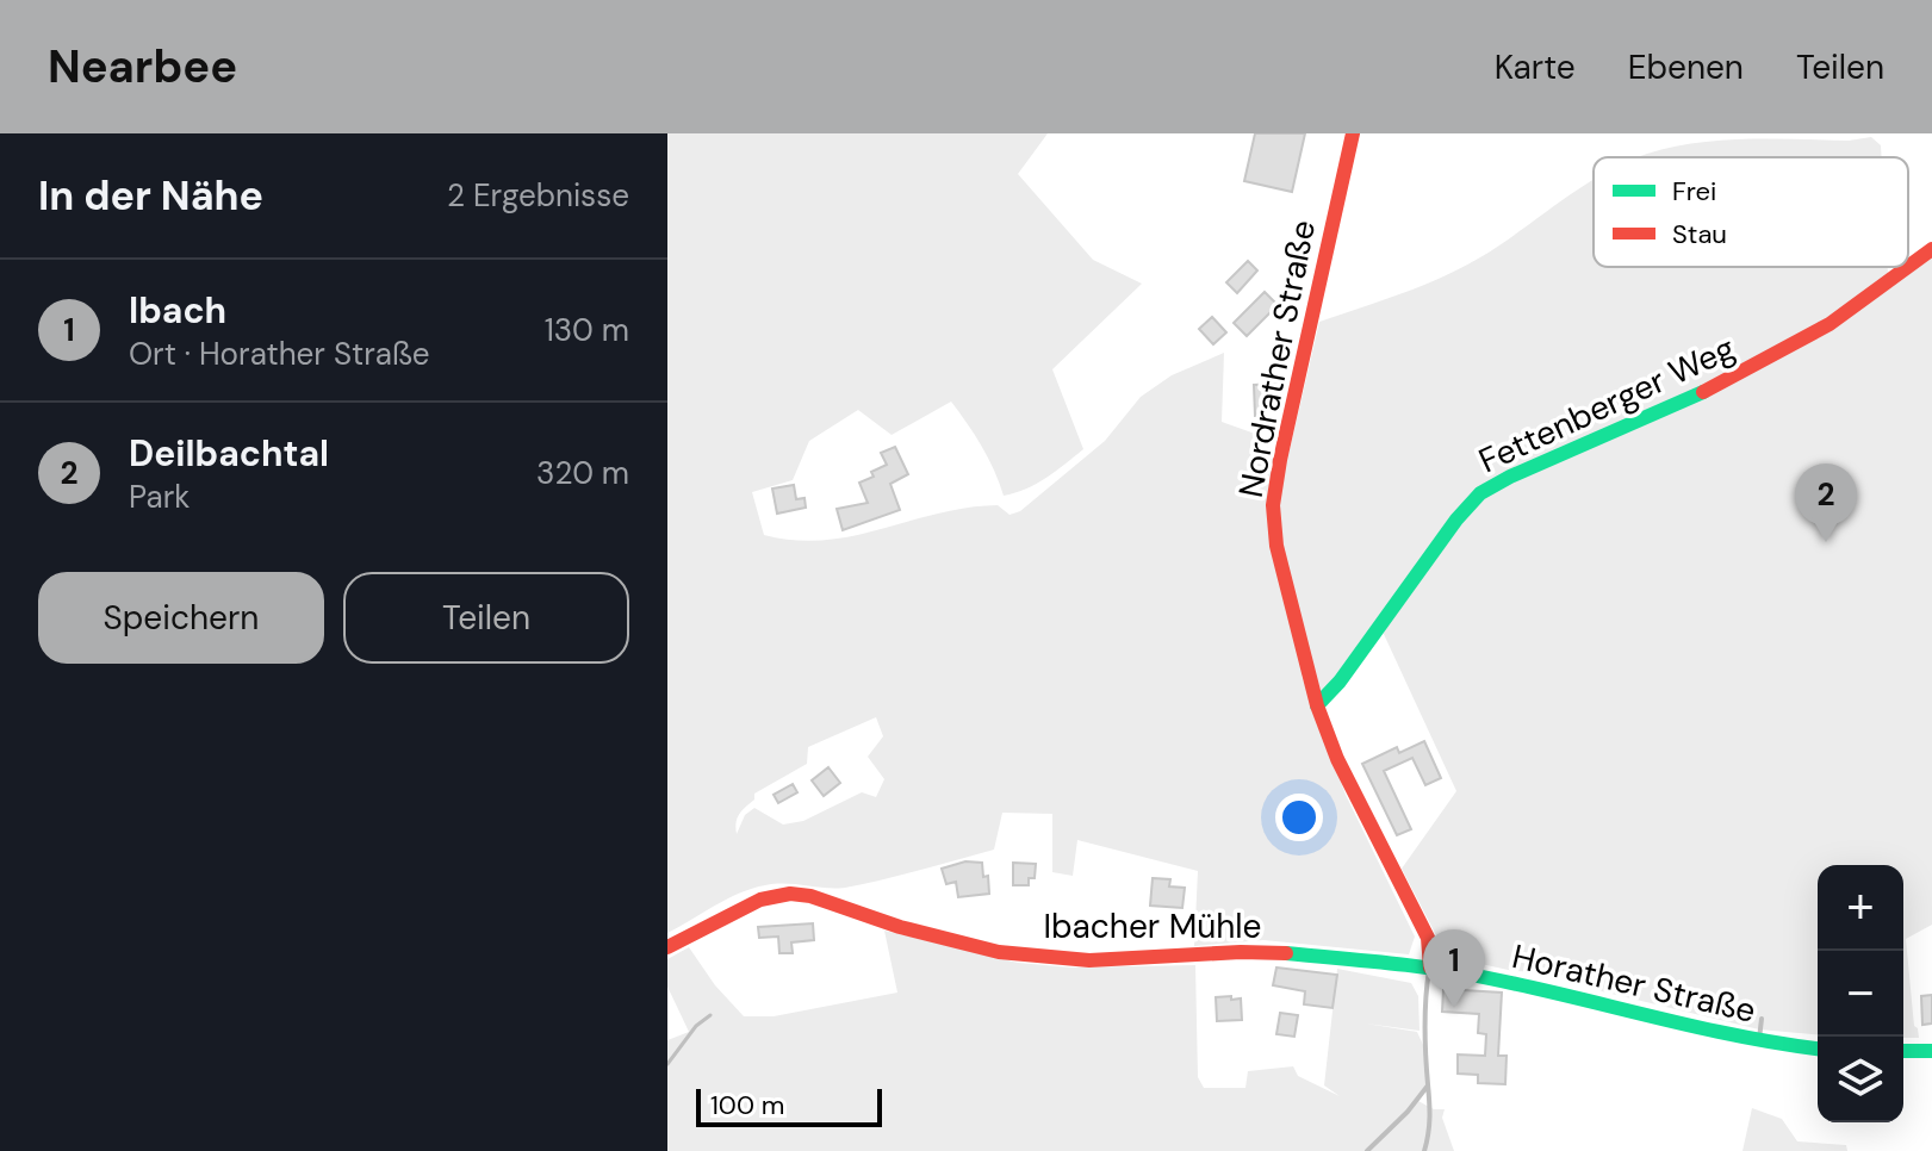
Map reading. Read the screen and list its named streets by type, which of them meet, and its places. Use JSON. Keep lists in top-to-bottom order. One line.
{"streets":{"main road":["Nordrather Straße","Fettenberger Weg","Ibacher Mühle","Horather Straße"]},"crossings":[["Nordrather Straße","Fettenberger Weg"],["Nordrather Straße","Ibacher Mühle"],["Nordrather Straße","Horather Straße"],["Ibacher Mühle","Horather Straße"]],"legend":["Frei","Stau"],"scale_bar":"100 m","page":{"header":"Nearbee","nav":["Karte","Ebenen","Teilen"],"heading":["In der Nähe","2 Ergebnisse"],"list":[{"mark":"1","name":"Ibach","note":"Ort · Horather Straße","value":"130 m"},{"mark":"2","name":"Deilbachtal","note":"Park","value":"320 m"}],"pins":["2","1"],"buttons":["Speichern","Teilen"],"map_buttons":["+","−"],"scale":"100 m"}}
